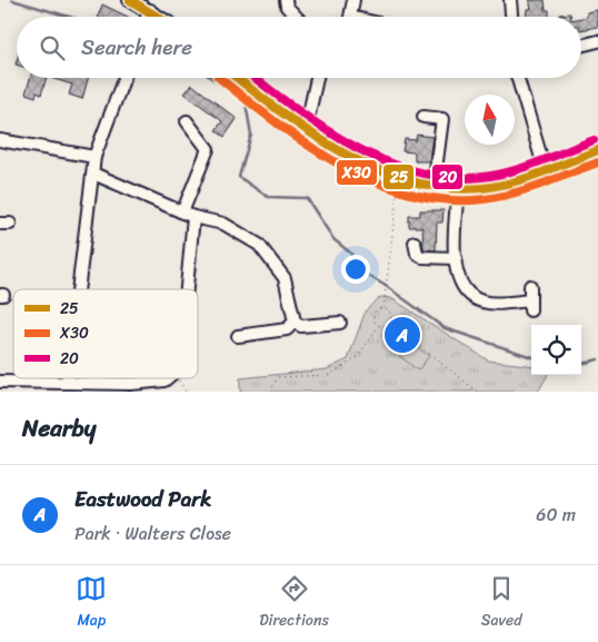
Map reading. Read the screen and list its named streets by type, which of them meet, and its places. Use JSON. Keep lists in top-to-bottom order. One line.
{"lines":["transit line 25","transit line X30","transit line 20"],"legend":["25","X30","20"],"north":"top","page":{"search":"Search here","pins":"A","heading":"Nearby","list":[{"mark":"A","name":"Eastwood Park","note":"Park · Walters Close","value":"60 m"}],"nav":["Map","Directions","Saved"]}}
